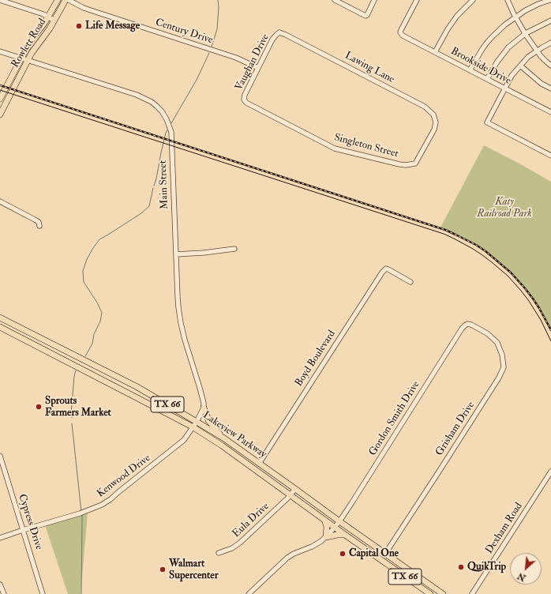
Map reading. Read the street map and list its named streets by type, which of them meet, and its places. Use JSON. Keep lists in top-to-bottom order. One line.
{"streets":{"main road":["Rowlett Road","TX 66","Lakeview Parkway"],"street":["Century Drive","Vaughan Drive","Brookside Drive","Lawing Lane","Singleton Street","Main Street","Boyd Boulevard","Gordon Smith Drive","Grisham Drive","Kenwood Drive","Eula Drive","Cypress Drive","Dexham Road"]},"crossings":[["Century Drive","Vaughan Drive"],["Rowlett Road","Main Street"],["Vaughan Drive","Lawing Lane"],["Vaughan Drive","Singleton Street"],["Lawing Lane","Singleton Street"],["Boyd Boulevard","Lakeview Parkway"],["Gordon Smith Drive","Grisham Drive"],["Gordon Smith Drive","Lakeview Parkway"],["Grisham Drive","Lakeview Parkway"],["Lakeview Parkway","Kenwood Drive"],["Lakeview Parkway","Eula Drive"],["Kenwood Drive","Cypress Drive"]],"parks":["Katy Railroad Park"],"places":["Life Message","Sprouts Farmers Market","Capital One","QuikTrip","Walmart Supercenter"],"north":"bottom left"}
